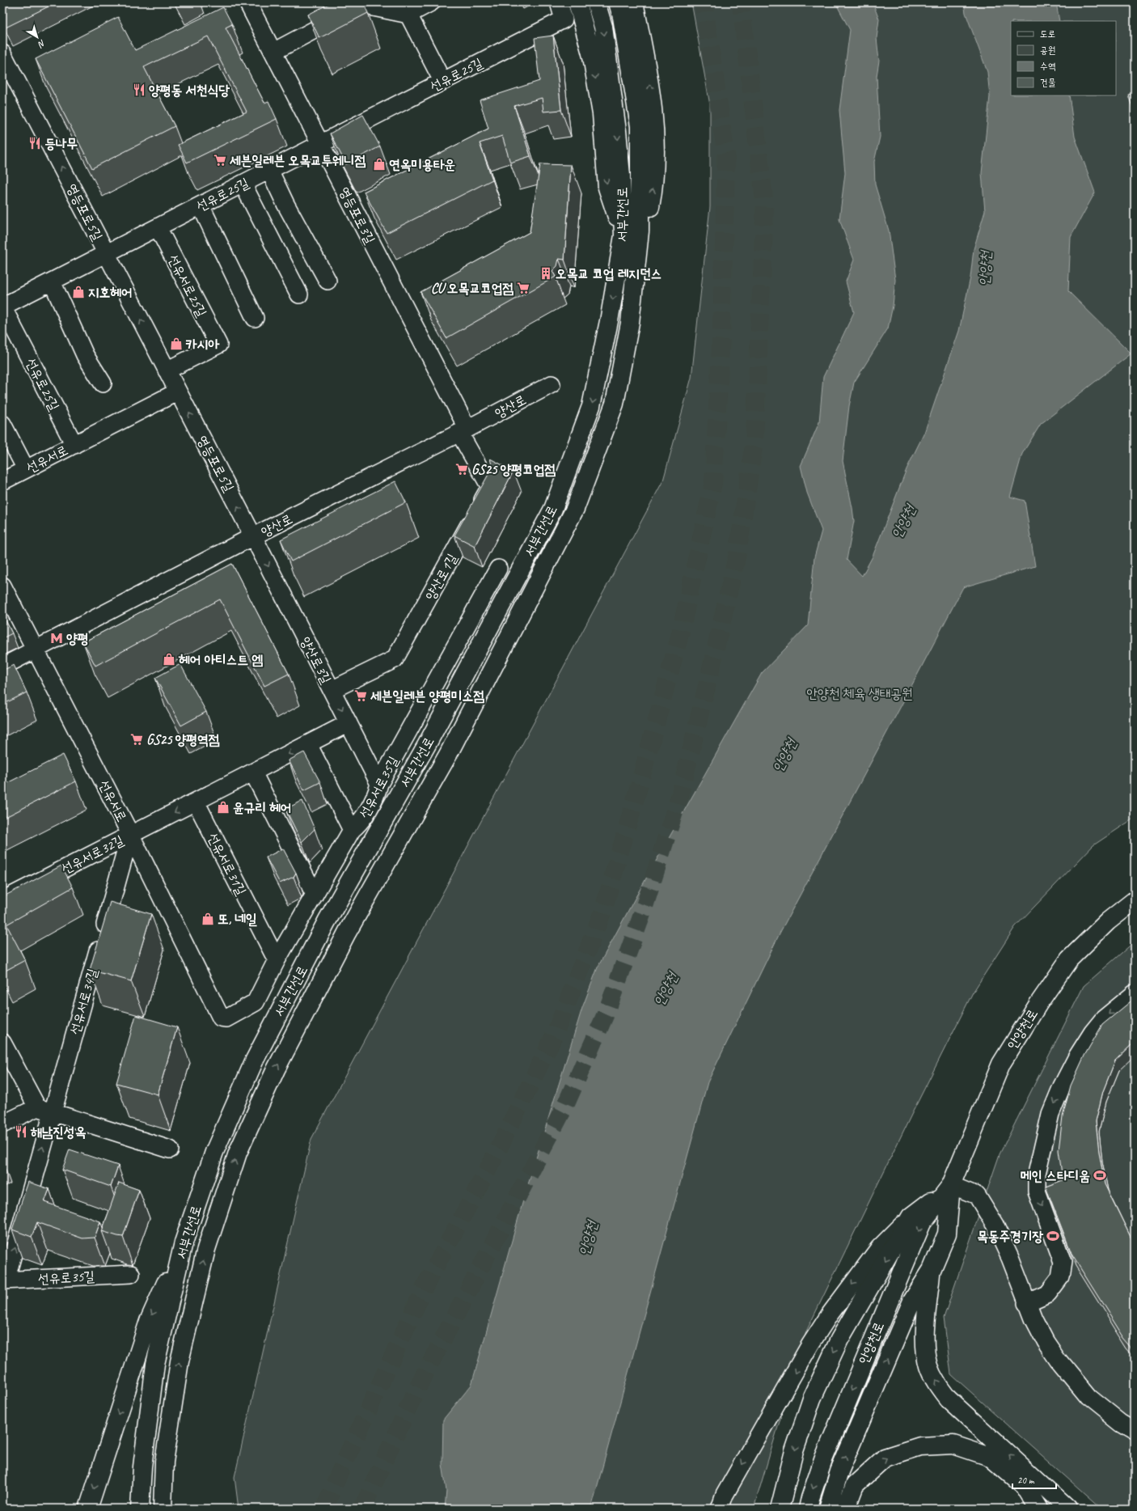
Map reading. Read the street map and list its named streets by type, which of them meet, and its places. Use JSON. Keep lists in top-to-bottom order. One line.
{"streets":{"main road":["서부간선로","안양천로"],"street":["선유로25길","영등포로5길","영등포로3길","선유서로25길","양산로","선유서로","양산로1길","양산로3길","선유서로35길","선유서로32길","선유서로31길","선유서로34길","선유로35길"]},"crossings":[["선유로25길","영등포로5길"],["선유로25길","영등포로3길"],["선유로25길","선유서로25길"],["선유로25길","선유서로"],["영등포로5길","선유서로25길"],["영등포로5길","양산로"],["영등포로5길","양산로3길"],["영등포로3길","양산로"],["영등포로3길","양산로1길"],["양산로","선유서로"],["양산로","양산로1길"],["양산로","양산로3길"],["선유서로","선유서로35길"],["선유서로","선유서로32길"],["선유서로","선유서로34길"],["양산로1길","양산로3길"],["양산로3길","선유서로35길"],["선유서로35길","선유서로31길"],["선유서로32길","선유서로34길"],["선유서로34길","선유로35길"]],"one_way":["양산로3길","선유서로34길"],"water":["안양천"],"parks":["안양천 체육 생태공원"],"places":{"restaurant":["양평동 서천식당","등나무","해남진성옥"],"supermarket":["세븐일레븐 오목교투웨니점","CU 오목교코업점","GS25 양평코업점","세븐일레븐 양평미소점","GS25 양평역점"],"shop":["연옥미용타운","지호헤어","카시아","헤어 아티스트 엠","윤규리 헤어","또, 네일"],"building":["오목교 코업 레지던스"],"metro station":["양평"],"sports":["메인 스타디움","목동주경기장"]},"legend":["도로","공원","수역","건물"],"scale_bar":"20 m","north":"bottom right"}
